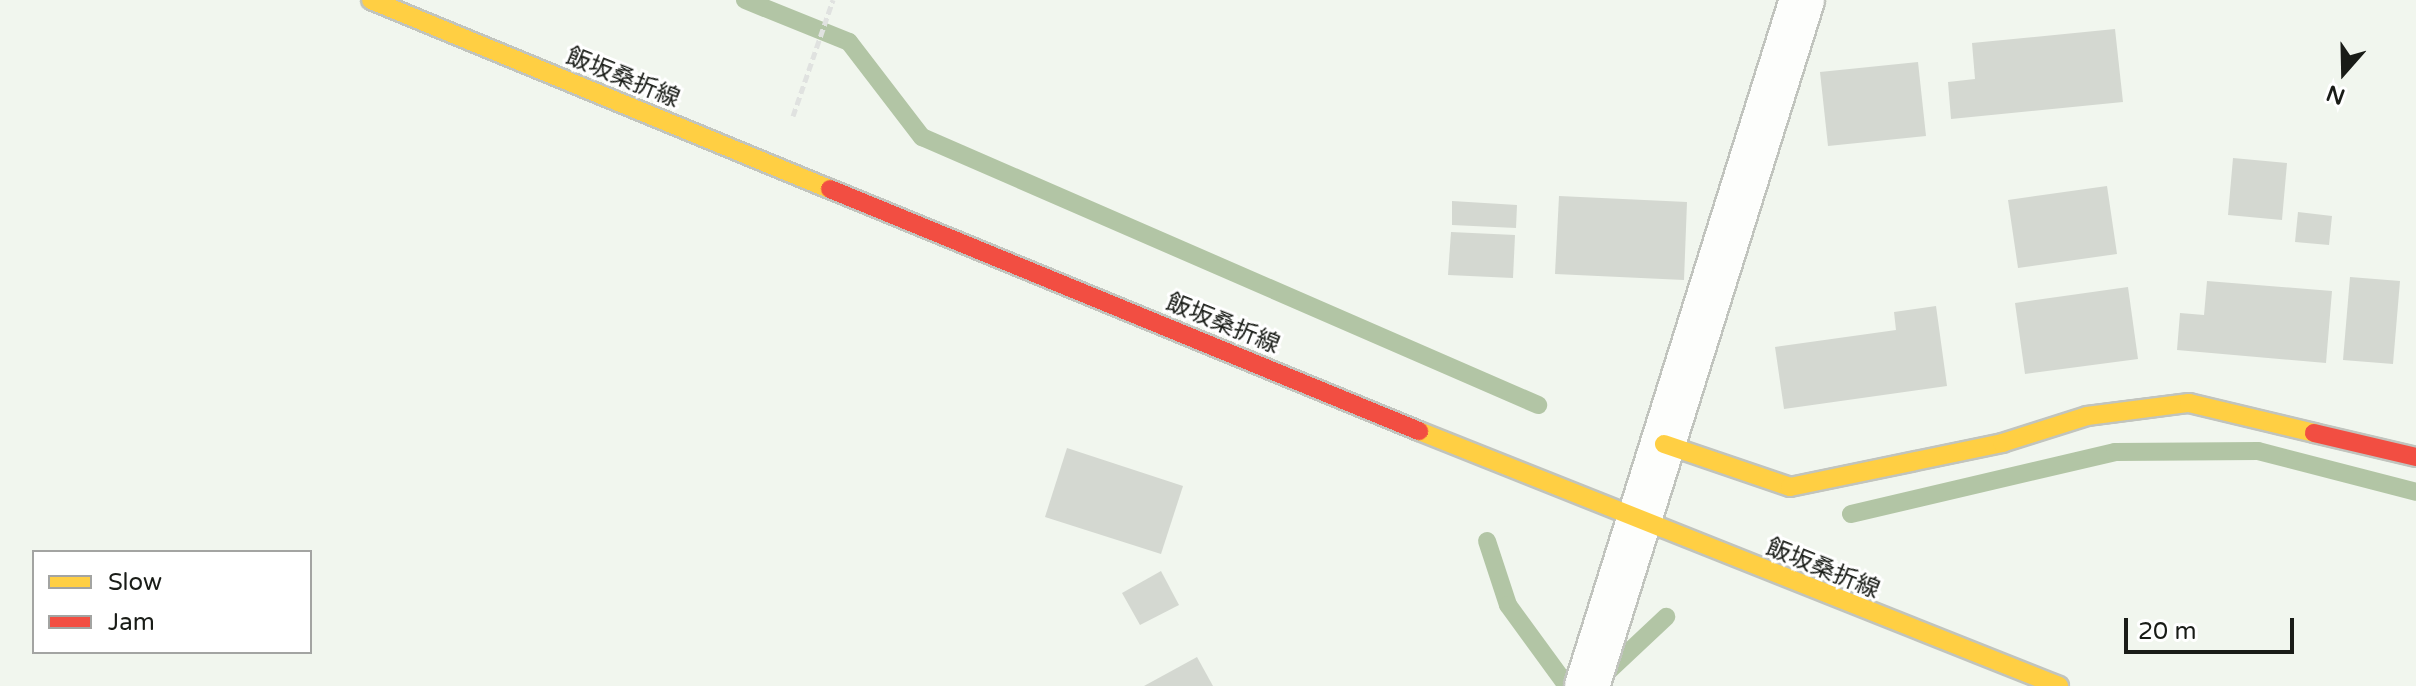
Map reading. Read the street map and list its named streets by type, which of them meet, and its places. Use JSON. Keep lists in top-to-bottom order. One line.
{"streets":{"main road":["飯坂桑折線"]},"legend":["Slow","Jam"],"scale_bar":"20 m","north":"bottom"}
